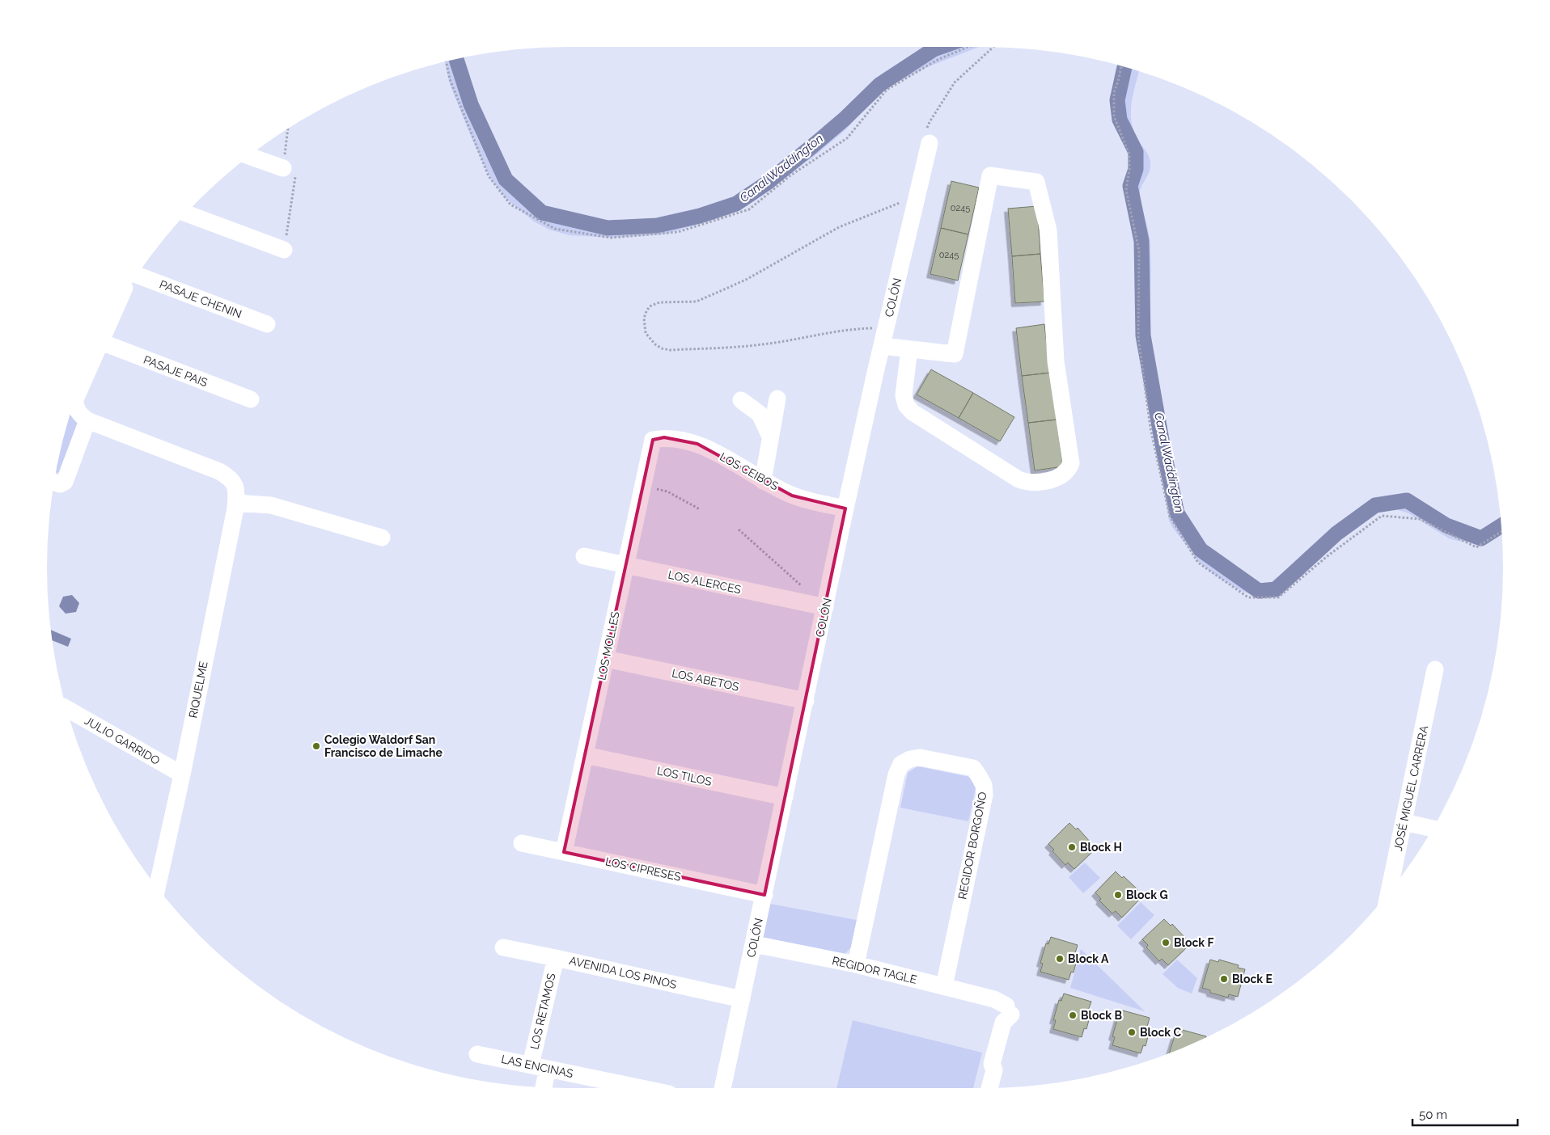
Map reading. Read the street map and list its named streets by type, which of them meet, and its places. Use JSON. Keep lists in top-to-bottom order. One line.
{"streets":{"street":["COLÓN","PASAJE CHENIN","PASAJE PAIS","LOS CEIBOS","LOS ALERCES","LOS MOLLES","LOS ABETOS","RIQUELME","JULIO GARRIDO","LOS TILOS","JOSÉ MIGUEL CARRERA","REGIDOR BORGOÑO","LOS CIPRESES","REGIDOR TAGLE","AVENIDA LOS PINOS","LOS RETAMOS","LAS ENCINAS"]},"crossings":[["COLÓN","LOS CEIBOS"],["COLÓN","LOS ALERCES"],["COLÓN","LOS ABETOS"],["COLÓN","LOS TILOS"],["COLÓN","LOS CIPRESES"],["COLÓN","REGIDOR TAGLE"],["COLÓN","AVENIDA LOS PINOS"],["LOS CEIBOS","LOS MOLLES"],["LOS ALERCES","LOS MOLLES"],["LOS MOLLES","LOS ABETOS"],["LOS MOLLES","LOS TILOS"],["LOS MOLLES","LOS CIPRESES"],["RIQUELME","JULIO GARRIDO"],["REGIDOR BORGOÑO","REGIDOR TAGLE"],["AVENIDA LOS PINOS","LOS RETAMOS"],["LOS RETAMOS","LAS ENCINAS"]],"water":["Canal Waddington"],"places":["Colegio Waldorf San Francisco de Limache","Block H","Block G","Block F","Block A","Block E","Block B","Block C"],"house_numbers":["0245","0245"],"scale_bar":"50 m"}
